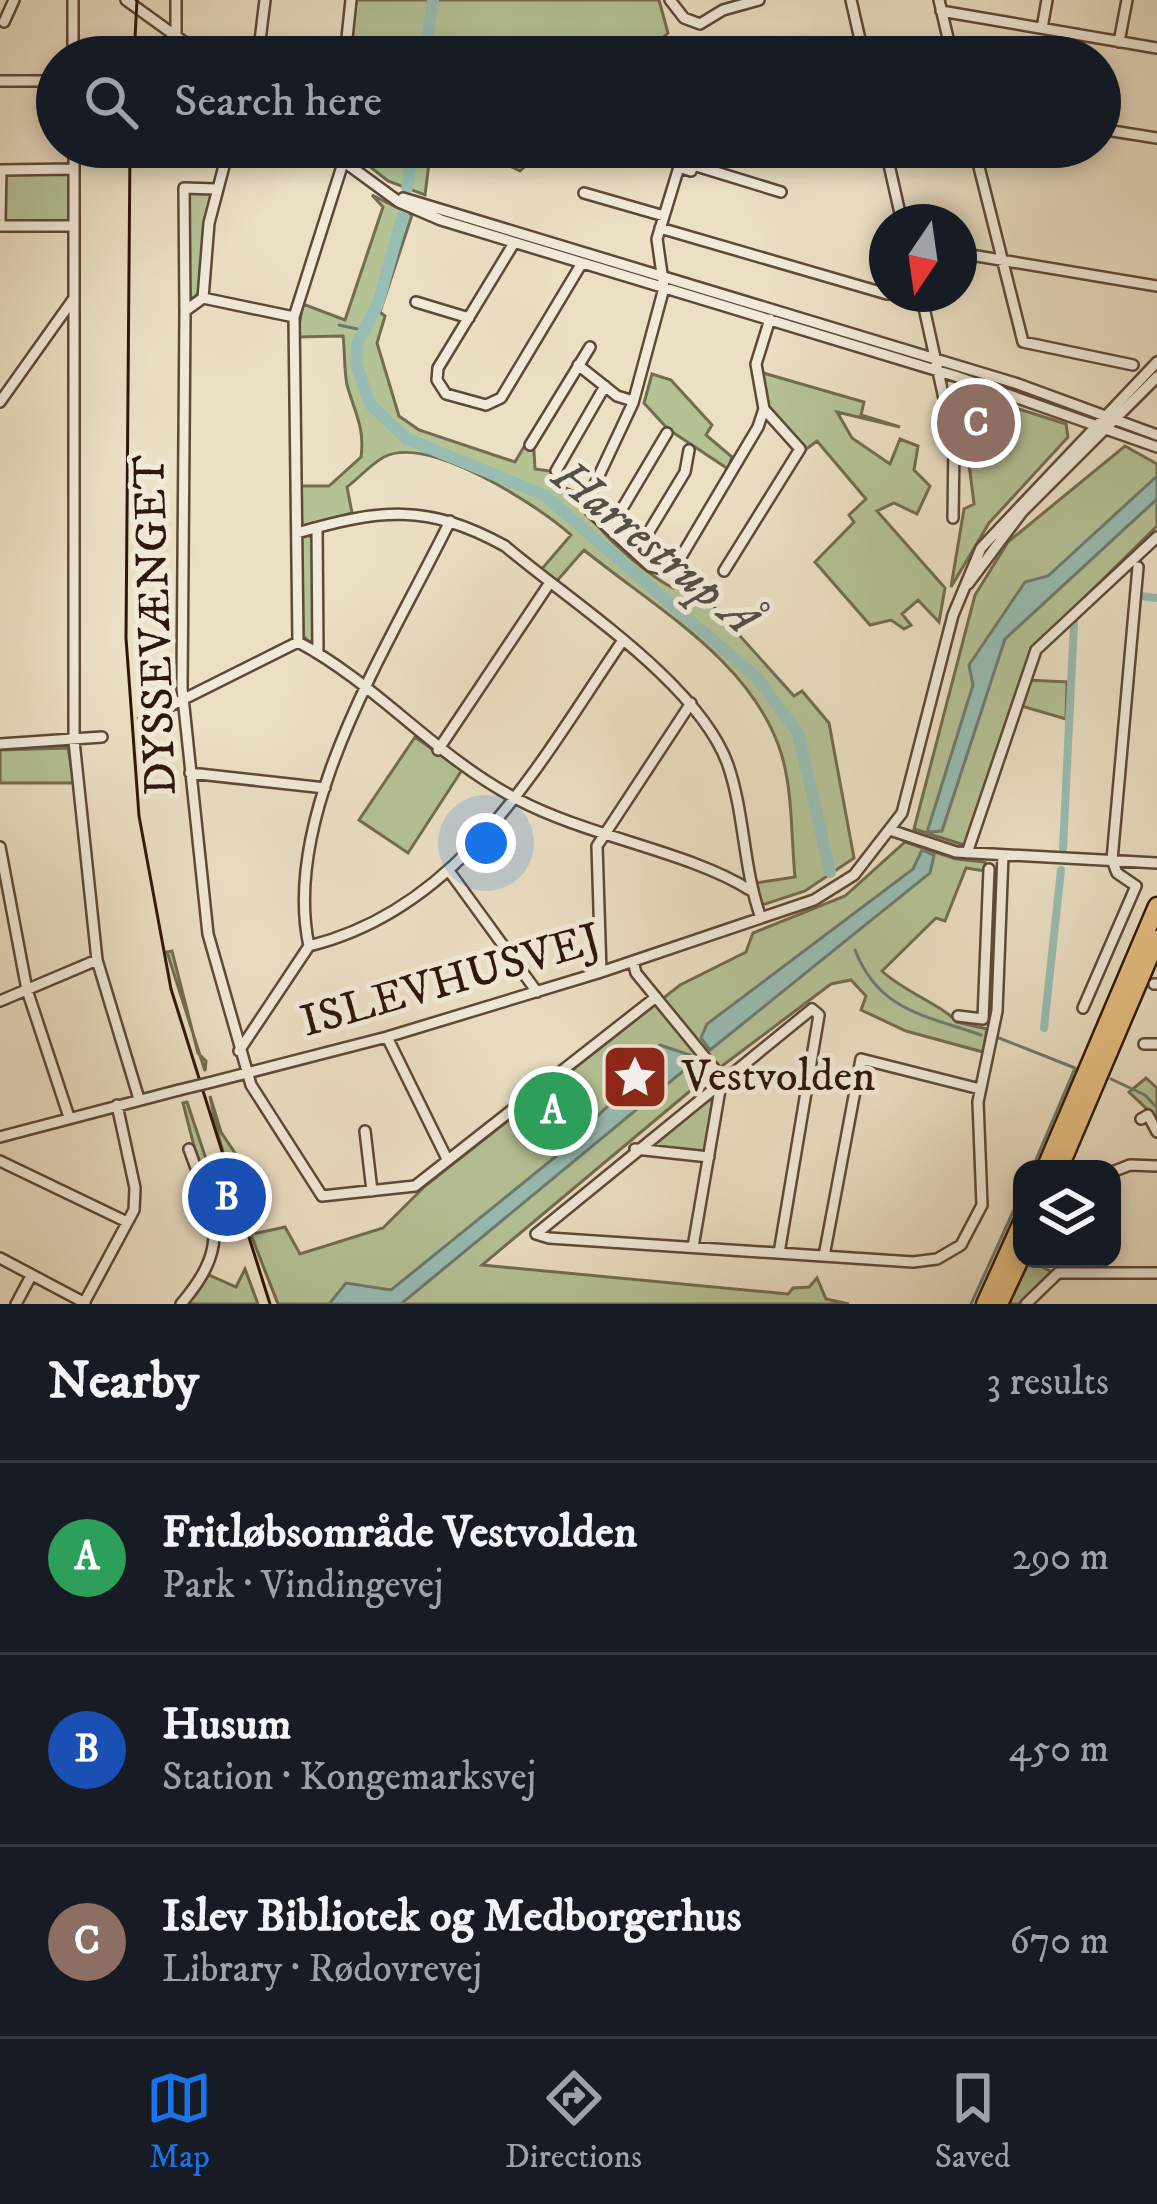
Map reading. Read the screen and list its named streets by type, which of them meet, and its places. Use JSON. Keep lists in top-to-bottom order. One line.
{"streets":{"street":["DYSSEVÆNGET","ISLEVHUSVEJ"]},"crossings":[["DYSSEVÆNGET","ISLEVHUSVEJ"]],"water":["Harrestrup Å"],"places":{"place":["Vestvolden"]},"north":"bottom","page":{"search":"Search here","pins":["C","A","B"],"heading":["Nearby","3 results"],"list":[{"mark":"A","name":"Fritløbsområde Vestvolden","note":"Park · Vindingevej","value":"290 m"},{"mark":"B","name":"Husum","note":"Station · Kongemarksvej","value":"450 m"},{"mark":"C","name":"Islev Bibliotek og Medborgerhus","note":"Library · Rødovrevej","value":"670 m"}],"nav":["Map","Directions","Saved"]}}
